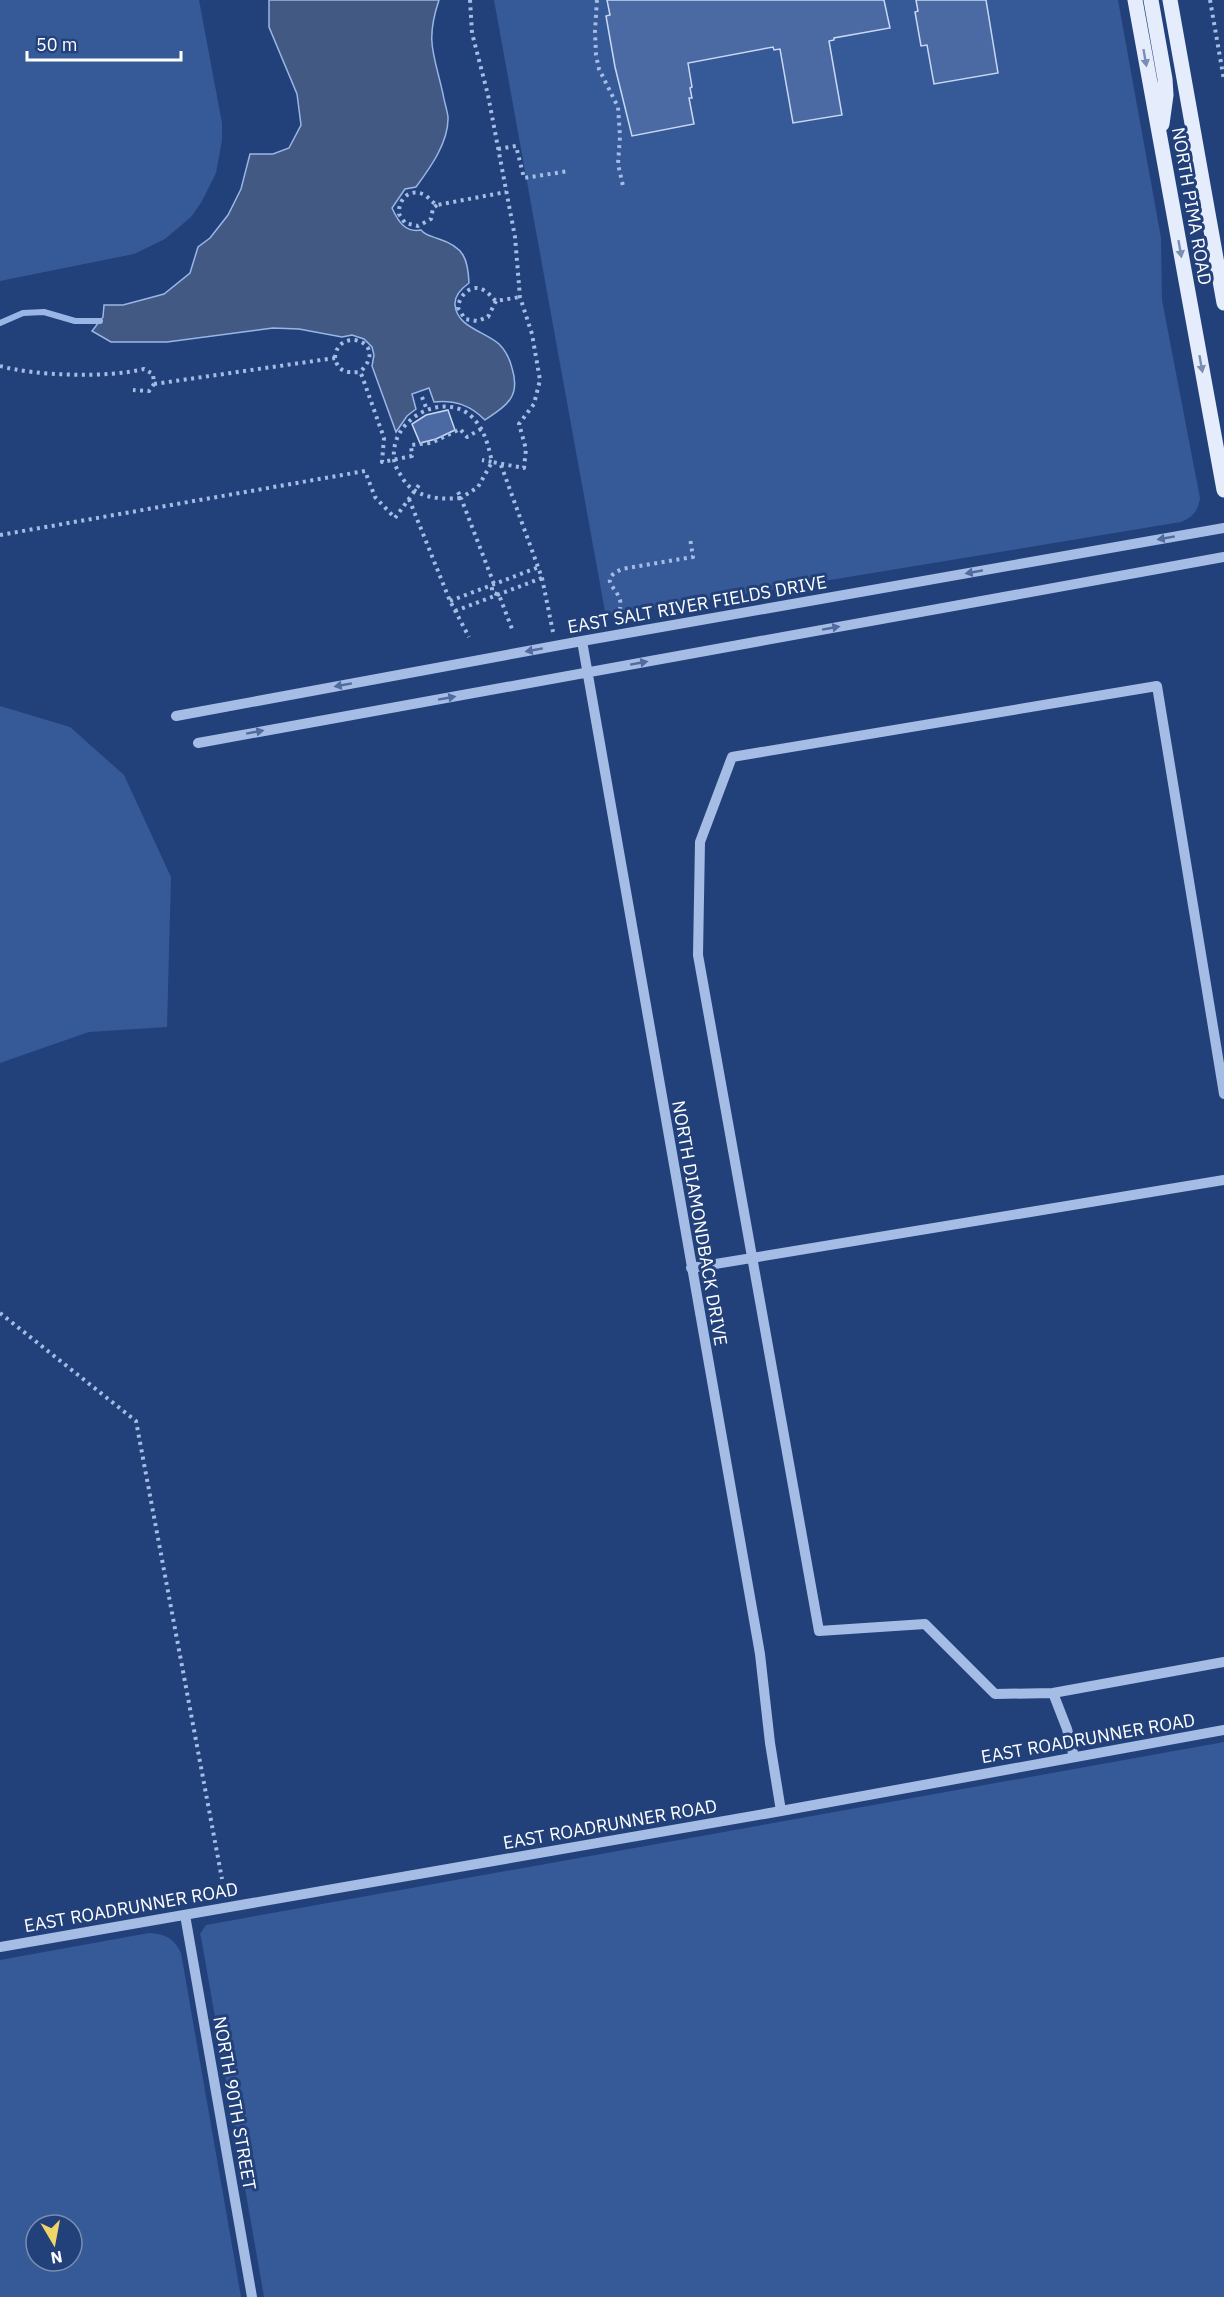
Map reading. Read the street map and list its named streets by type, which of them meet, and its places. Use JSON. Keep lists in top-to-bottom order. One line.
{"streets":{"main road":["NORTH PIMA ROAD"],"street":["EAST SALT RIVER FIELDS DRIVE","NORTH DIAMONDBACK DRIVE","EAST ROADRUNNER ROAD","NORTH 90TH STREET"]},"crossings":[["EAST SALT RIVER FIELDS DRIVE","NORTH DIAMONDBACK DRIVE"],["NORTH DIAMONDBACK DRIVE","EAST ROADRUNNER ROAD"],["EAST ROADRUNNER ROAD","NORTH 90TH STREET"]],"scale_bar":"50 m","north":"bottom"}
